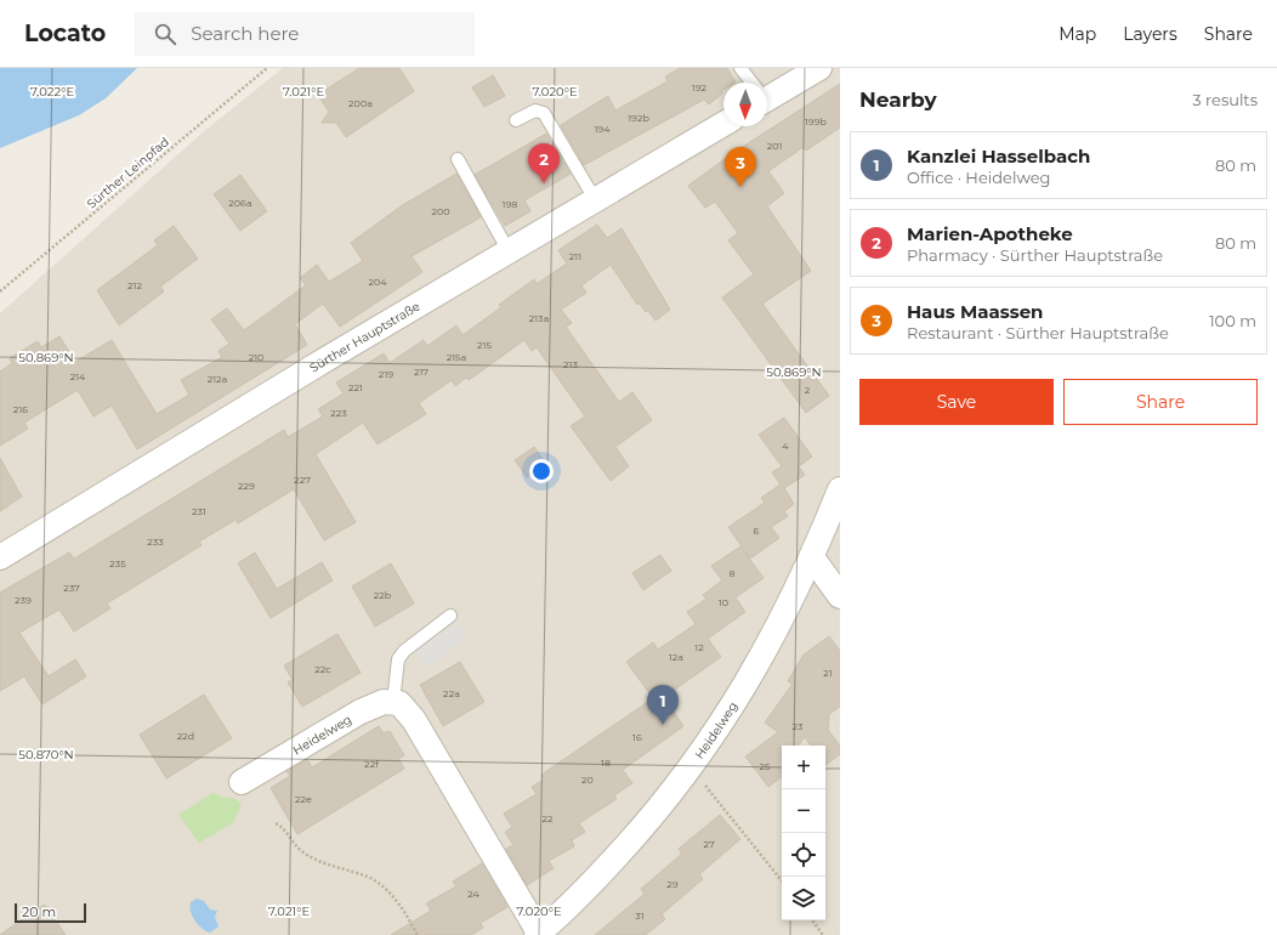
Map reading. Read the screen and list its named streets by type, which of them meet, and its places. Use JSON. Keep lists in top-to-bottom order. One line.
{"streets":{"street":["Sürther Hauptstraße","Heidelweg"],"path":["Sürther Leinpfad"]},"house_numbers":["192","200a","192b","199b","194","201","206a","198","200","211","204","212","213a","215","210","215a","213","217","219","214","212a","221","2","216","223","4","227","229","231","6","233","235","8","237","22b","239","10","12","12a","22c","21","22a","23","22d","16","18","22f","25","20","22e","22","27","29","24","31"],"scale_bar":"20 m","north":"bottom","page":{"header":"Locato","search":"Search here","nav":["Map","Layers","Share"],"heading":["Nearby","3 results"],"list":[{"mark":"1","name":"Kanzlei Hasselbach","note":"Office · Heidelweg","value":"80 m"},{"mark":"2","name":"Marien-Apotheke","note":"Pharmacy · Sürther Hauptstraße","value":"80 m"},{"mark":"3","name":"Haus Maassen","note":"Restaurant · Sürther Hauptstraße","value":"100 m"}],"pins":["2","3","1"],"buttons":["Save","Share"],"map_buttons":["+","−"],"scale":"20 m"},"coordinates":["7.022°E","7.021°E","7.020°E","50.869°N","50.870°N"]}
